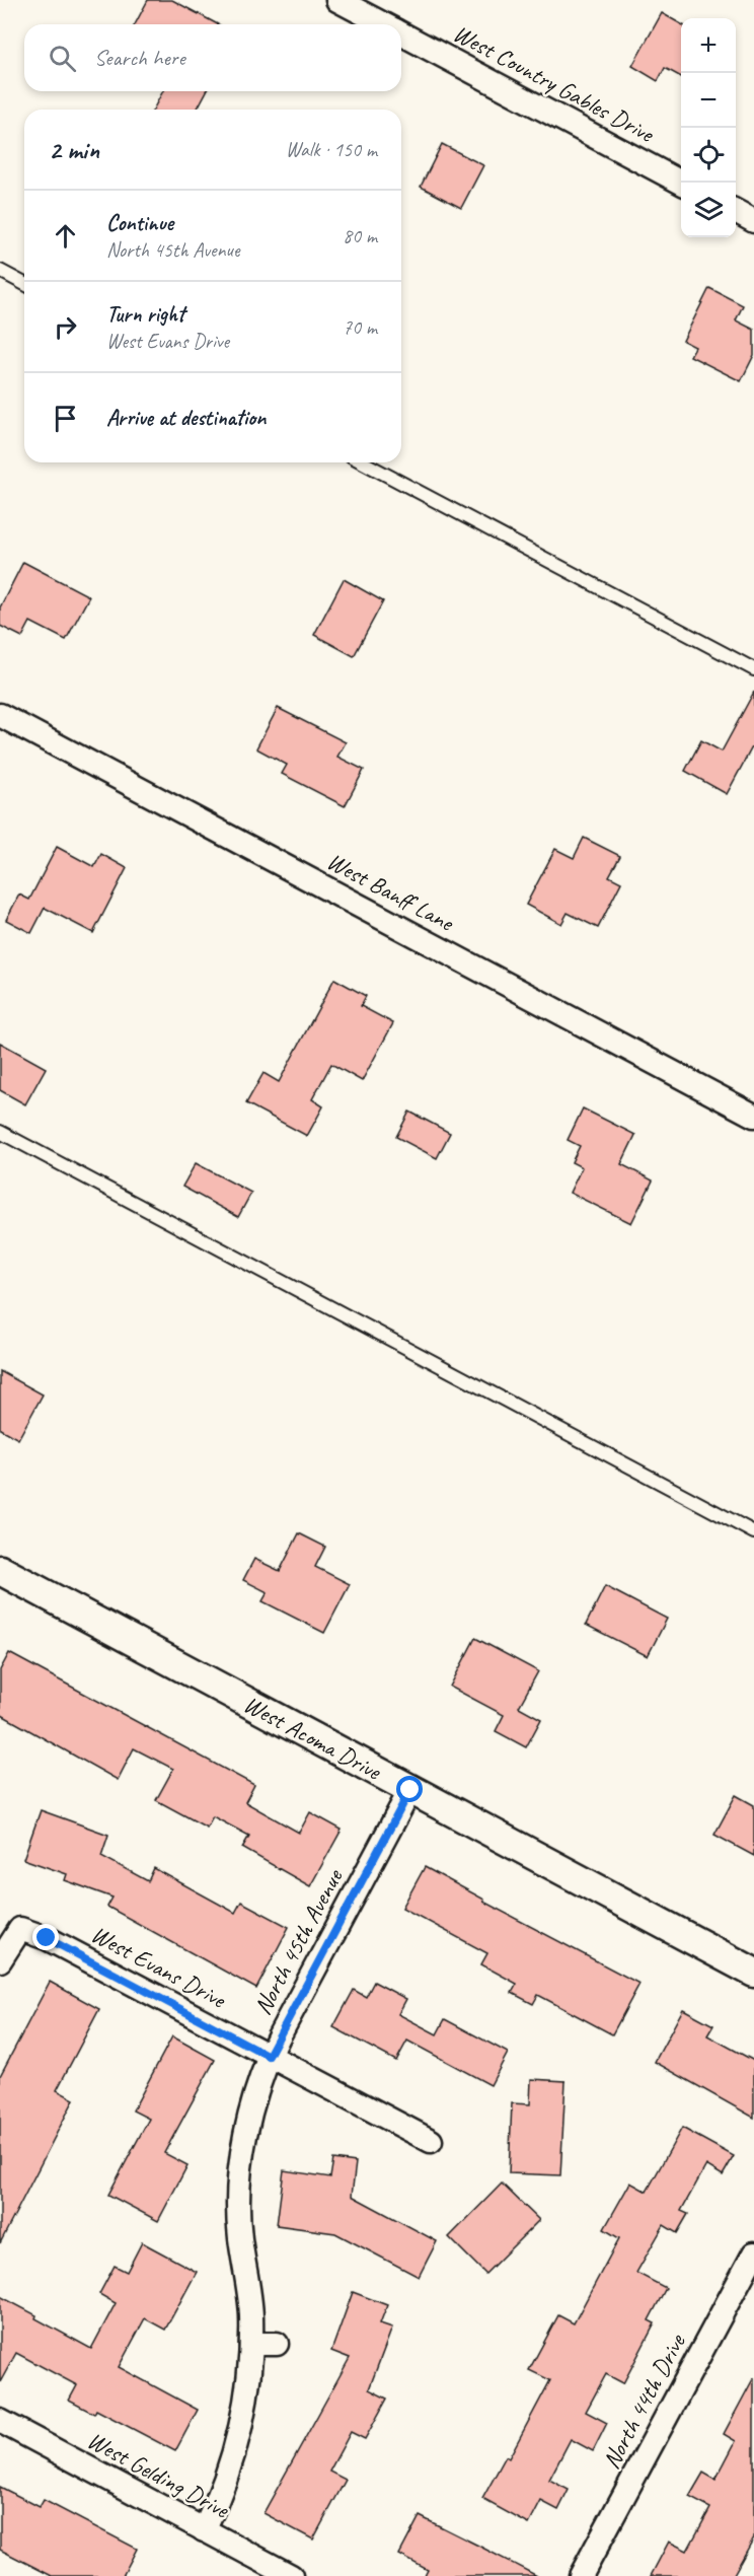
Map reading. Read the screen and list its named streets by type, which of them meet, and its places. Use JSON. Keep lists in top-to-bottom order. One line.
{"streets":{"street":["West Country Gables Drive","West Banff Lane","West Acoma Drive","North 45th Avenue","West Evans Drive","North 44th Drive","West Gelding Drive"]},"crossings":[["West Acoma Drive","North 45th Avenue"],["North 45th Avenue","West Evans Drive"],["North 45th Avenue","West Gelding Drive"]],"page":{"map_buttons":["+","−"],"search":"Search here","heading":["2 min","Walk · 150 m"],"list":[["Continue","North 45th Avenue","80 m"],["Turn right","West Evans Drive","70 m"],"Arrive at destination"]}}
